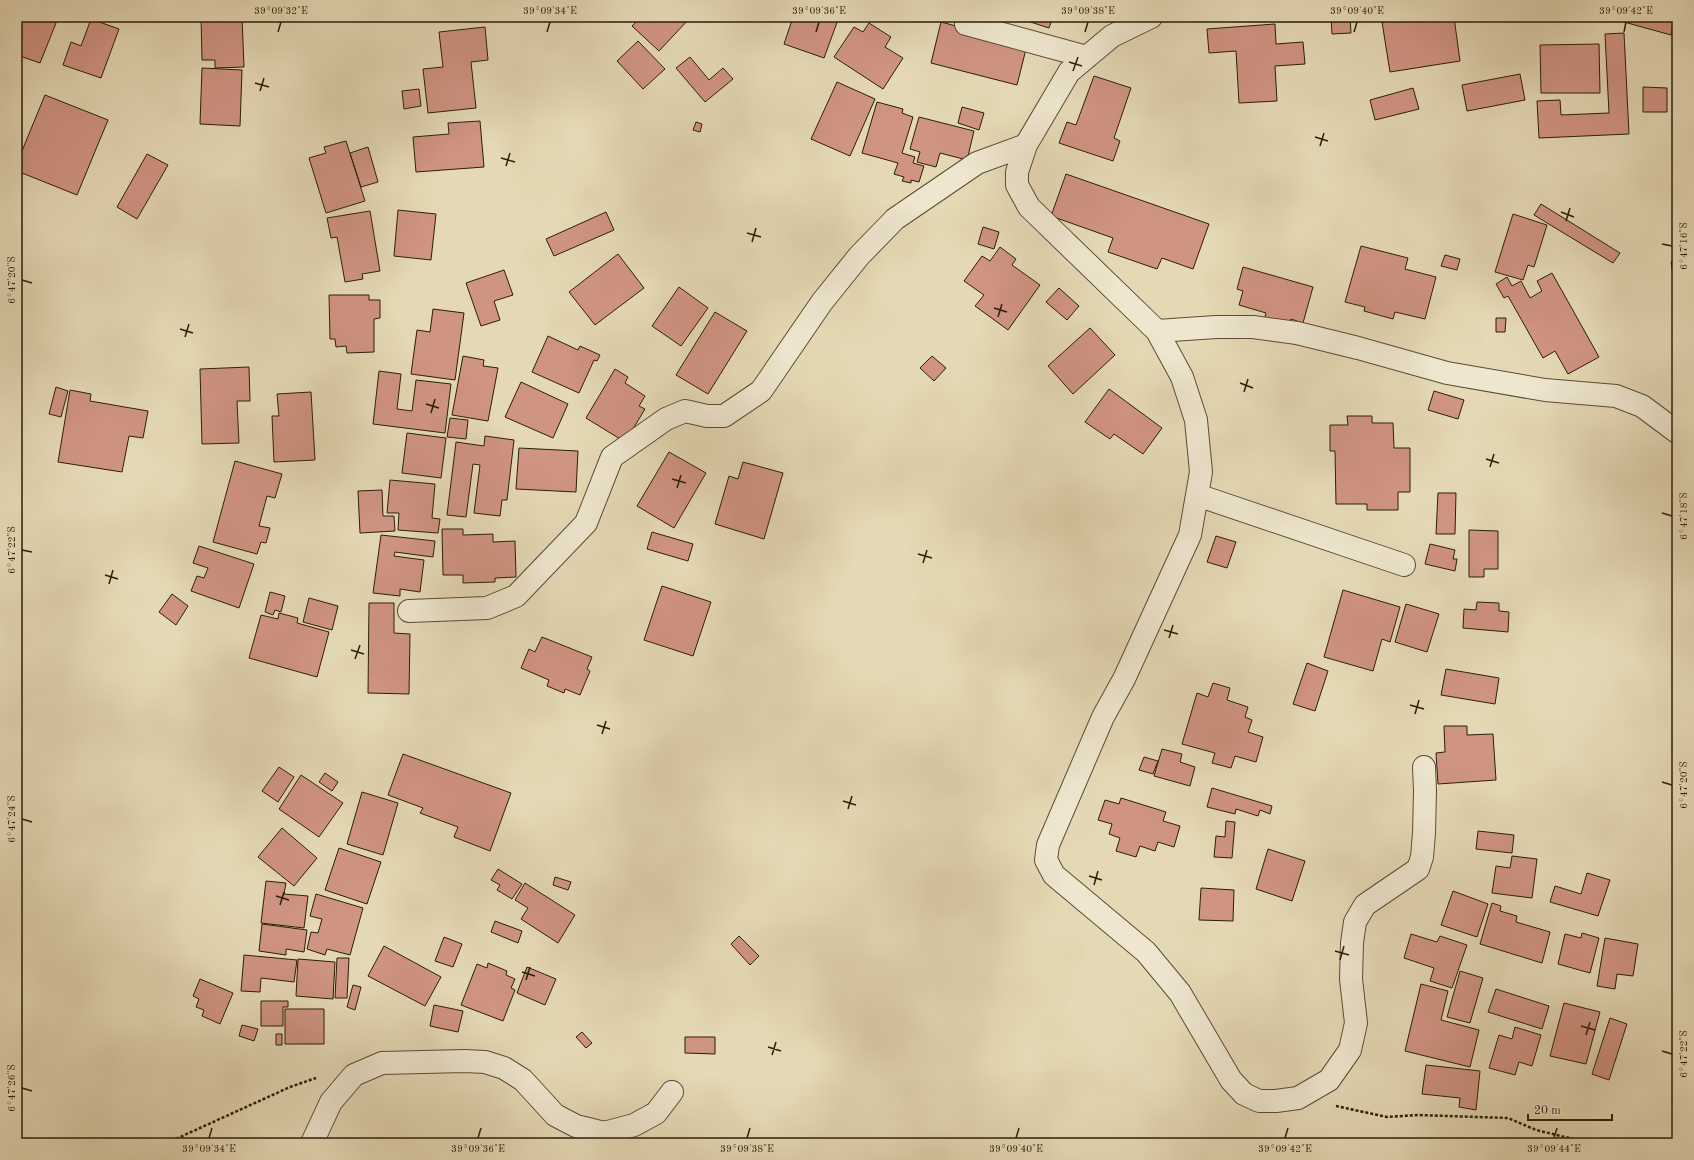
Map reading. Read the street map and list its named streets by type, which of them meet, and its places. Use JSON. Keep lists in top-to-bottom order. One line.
{"scale_bar":"20 m","coordinates":["39°09'32\"E","39°09'34\"E","39°09'36\"E","39°09'38\"E","39°09'40\"E","39°09'42\"E","6°47'16\"S","6°47'20\"S","6°47'18\"S","6°47'22\"S","6°47'24\"S","6°47'26\"S","39°09'44\"E"]}
